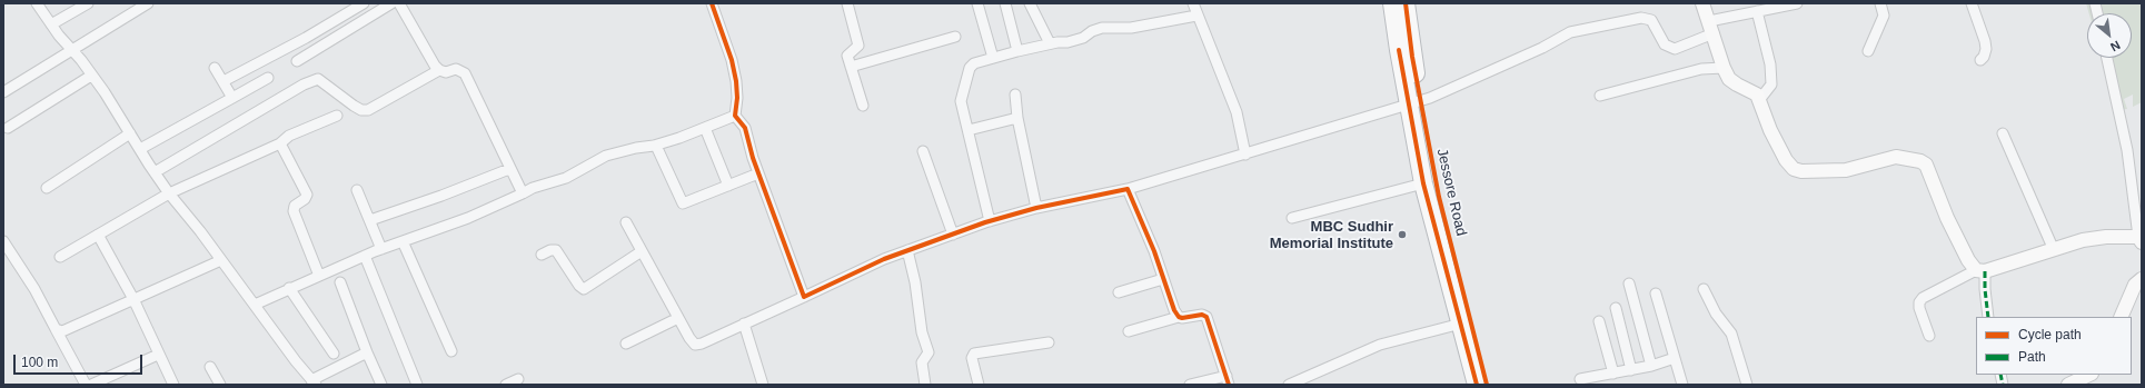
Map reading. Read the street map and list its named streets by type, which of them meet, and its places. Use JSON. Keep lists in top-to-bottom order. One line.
{"streets":{"highway":["Jessore Road"]},"places":["MBC Sudhir Memorial Institute"],"legend":["Cycle path","Path"],"scale_bar":"100 m","north":"bottom right"}
